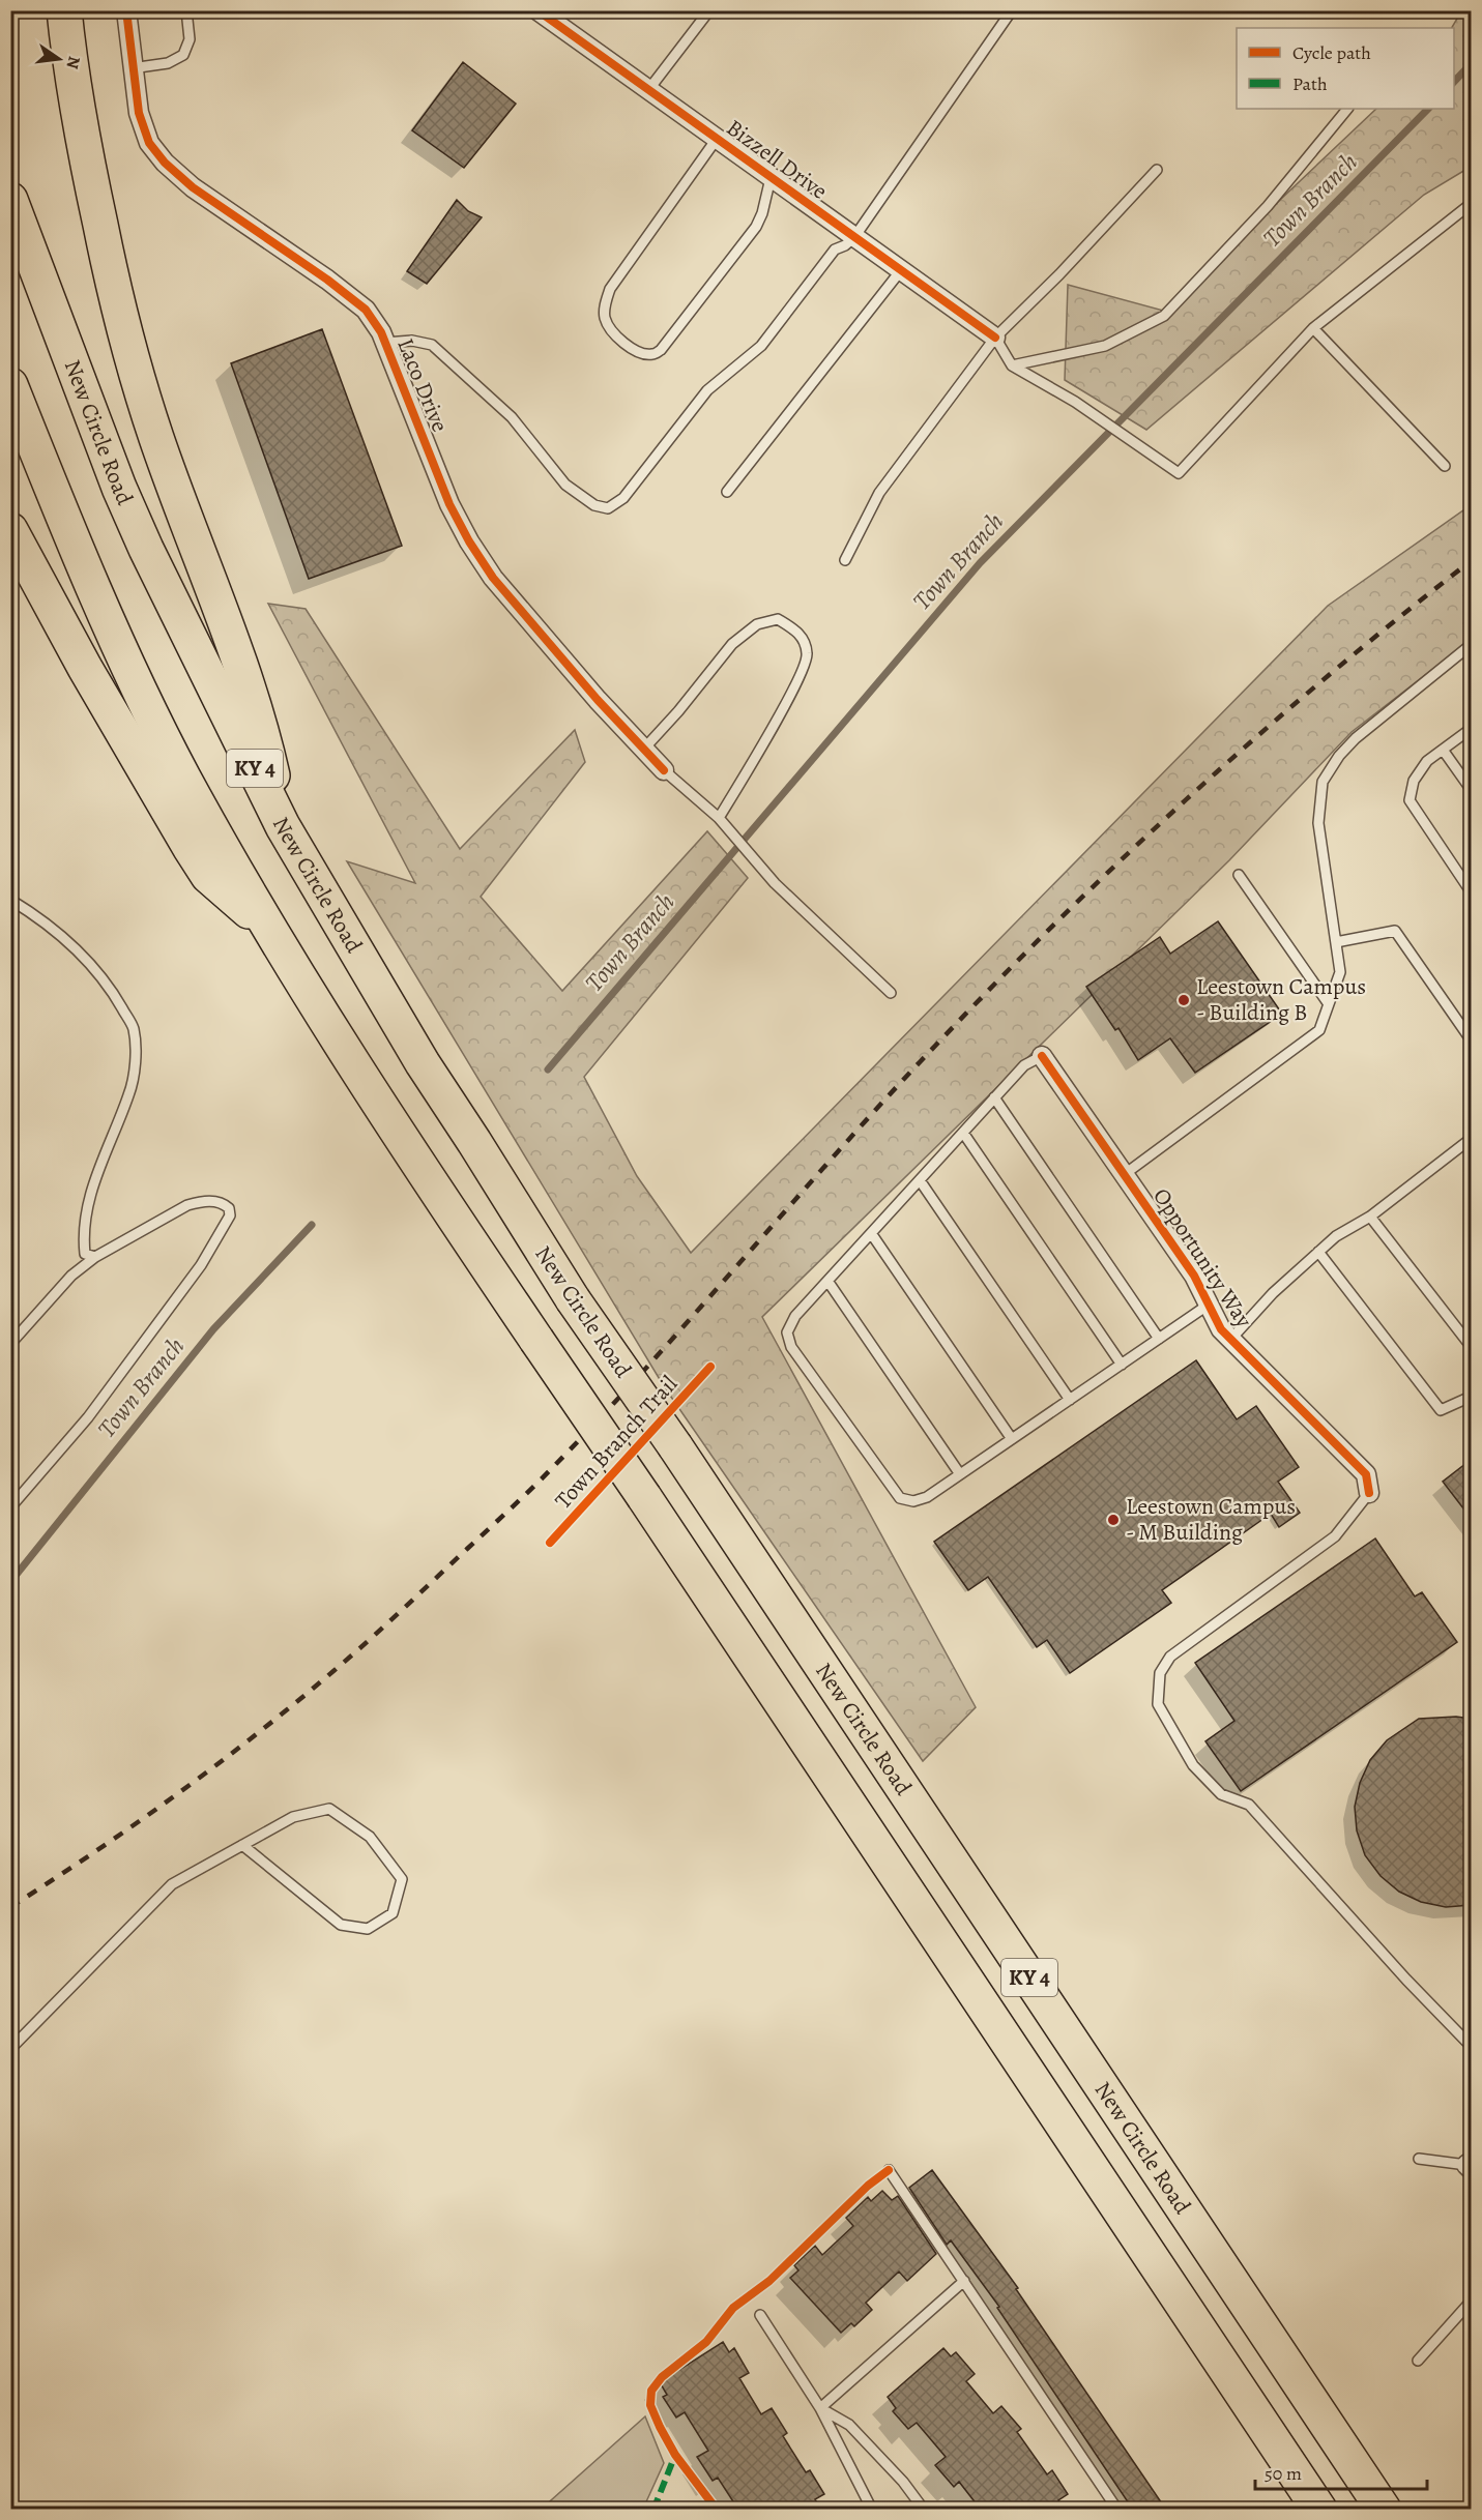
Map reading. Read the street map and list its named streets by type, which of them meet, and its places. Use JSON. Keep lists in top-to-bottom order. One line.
{"streets":{"highway":["New Circle Road","KY 4"],"street":["Bizzell Drive","Laco Drive","Opportunity Way"],"cycle path":["Town Branch Trail"]},"water":["Town Branch"],"places":["Leestown Campus - Building B","Leestown Campus - M Building"],"legend":["Cycle path","Path"],"scale_bar":"50 m","north":"right"}
